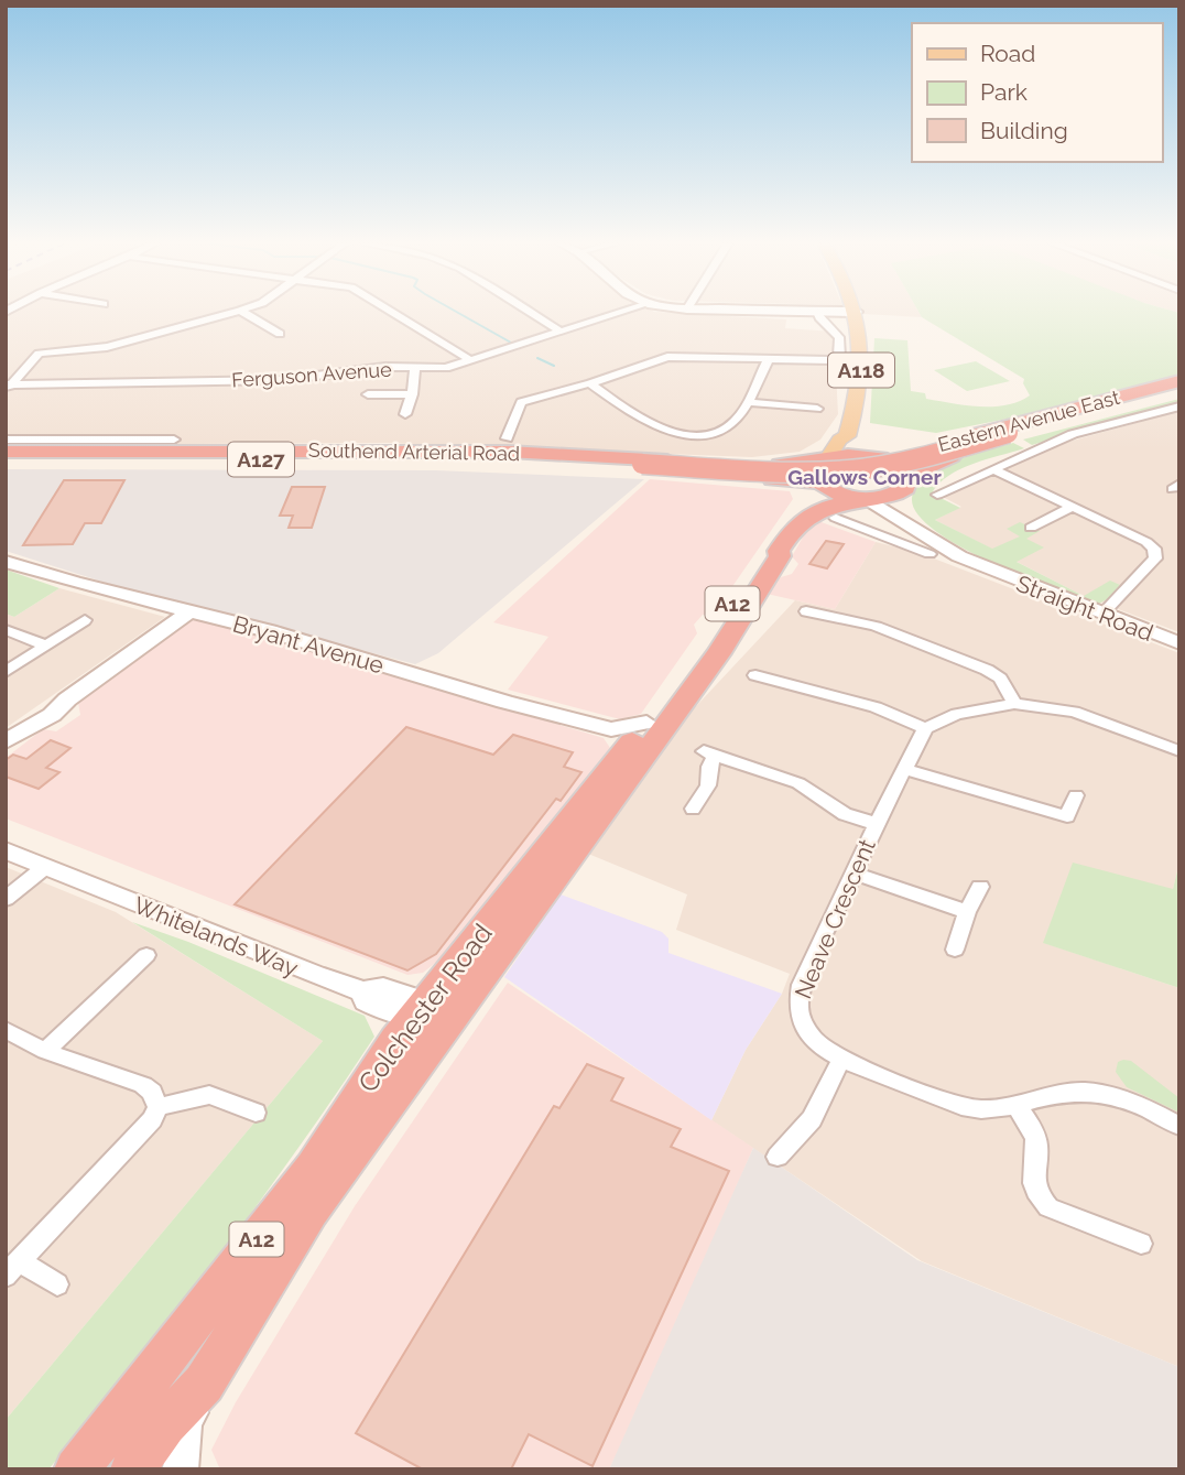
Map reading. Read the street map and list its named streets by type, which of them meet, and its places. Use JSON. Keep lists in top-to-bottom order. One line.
{"streets":{"highway":["Eastern Avenue East","Southend Arterial Road","A127","A12","Colchester Road"],"main road":["A118"],"street":["Ferguson Avenue","Straight Road","Bryant Avenue","Neave Crescent","Whitelands Way"]},"crossings":[["Eastern Avenue East","A127"],["Eastern Avenue East","Straight Road"],["Southend Arterial Road","A127"],["Southend Arterial Road","Colchester Road"],["Bryant Avenue","Colchester Road"],["Whitelands Way","Colchester Road"]],"districts":["Gallows Corner"],"legend":["Road","Park","Building"]}
